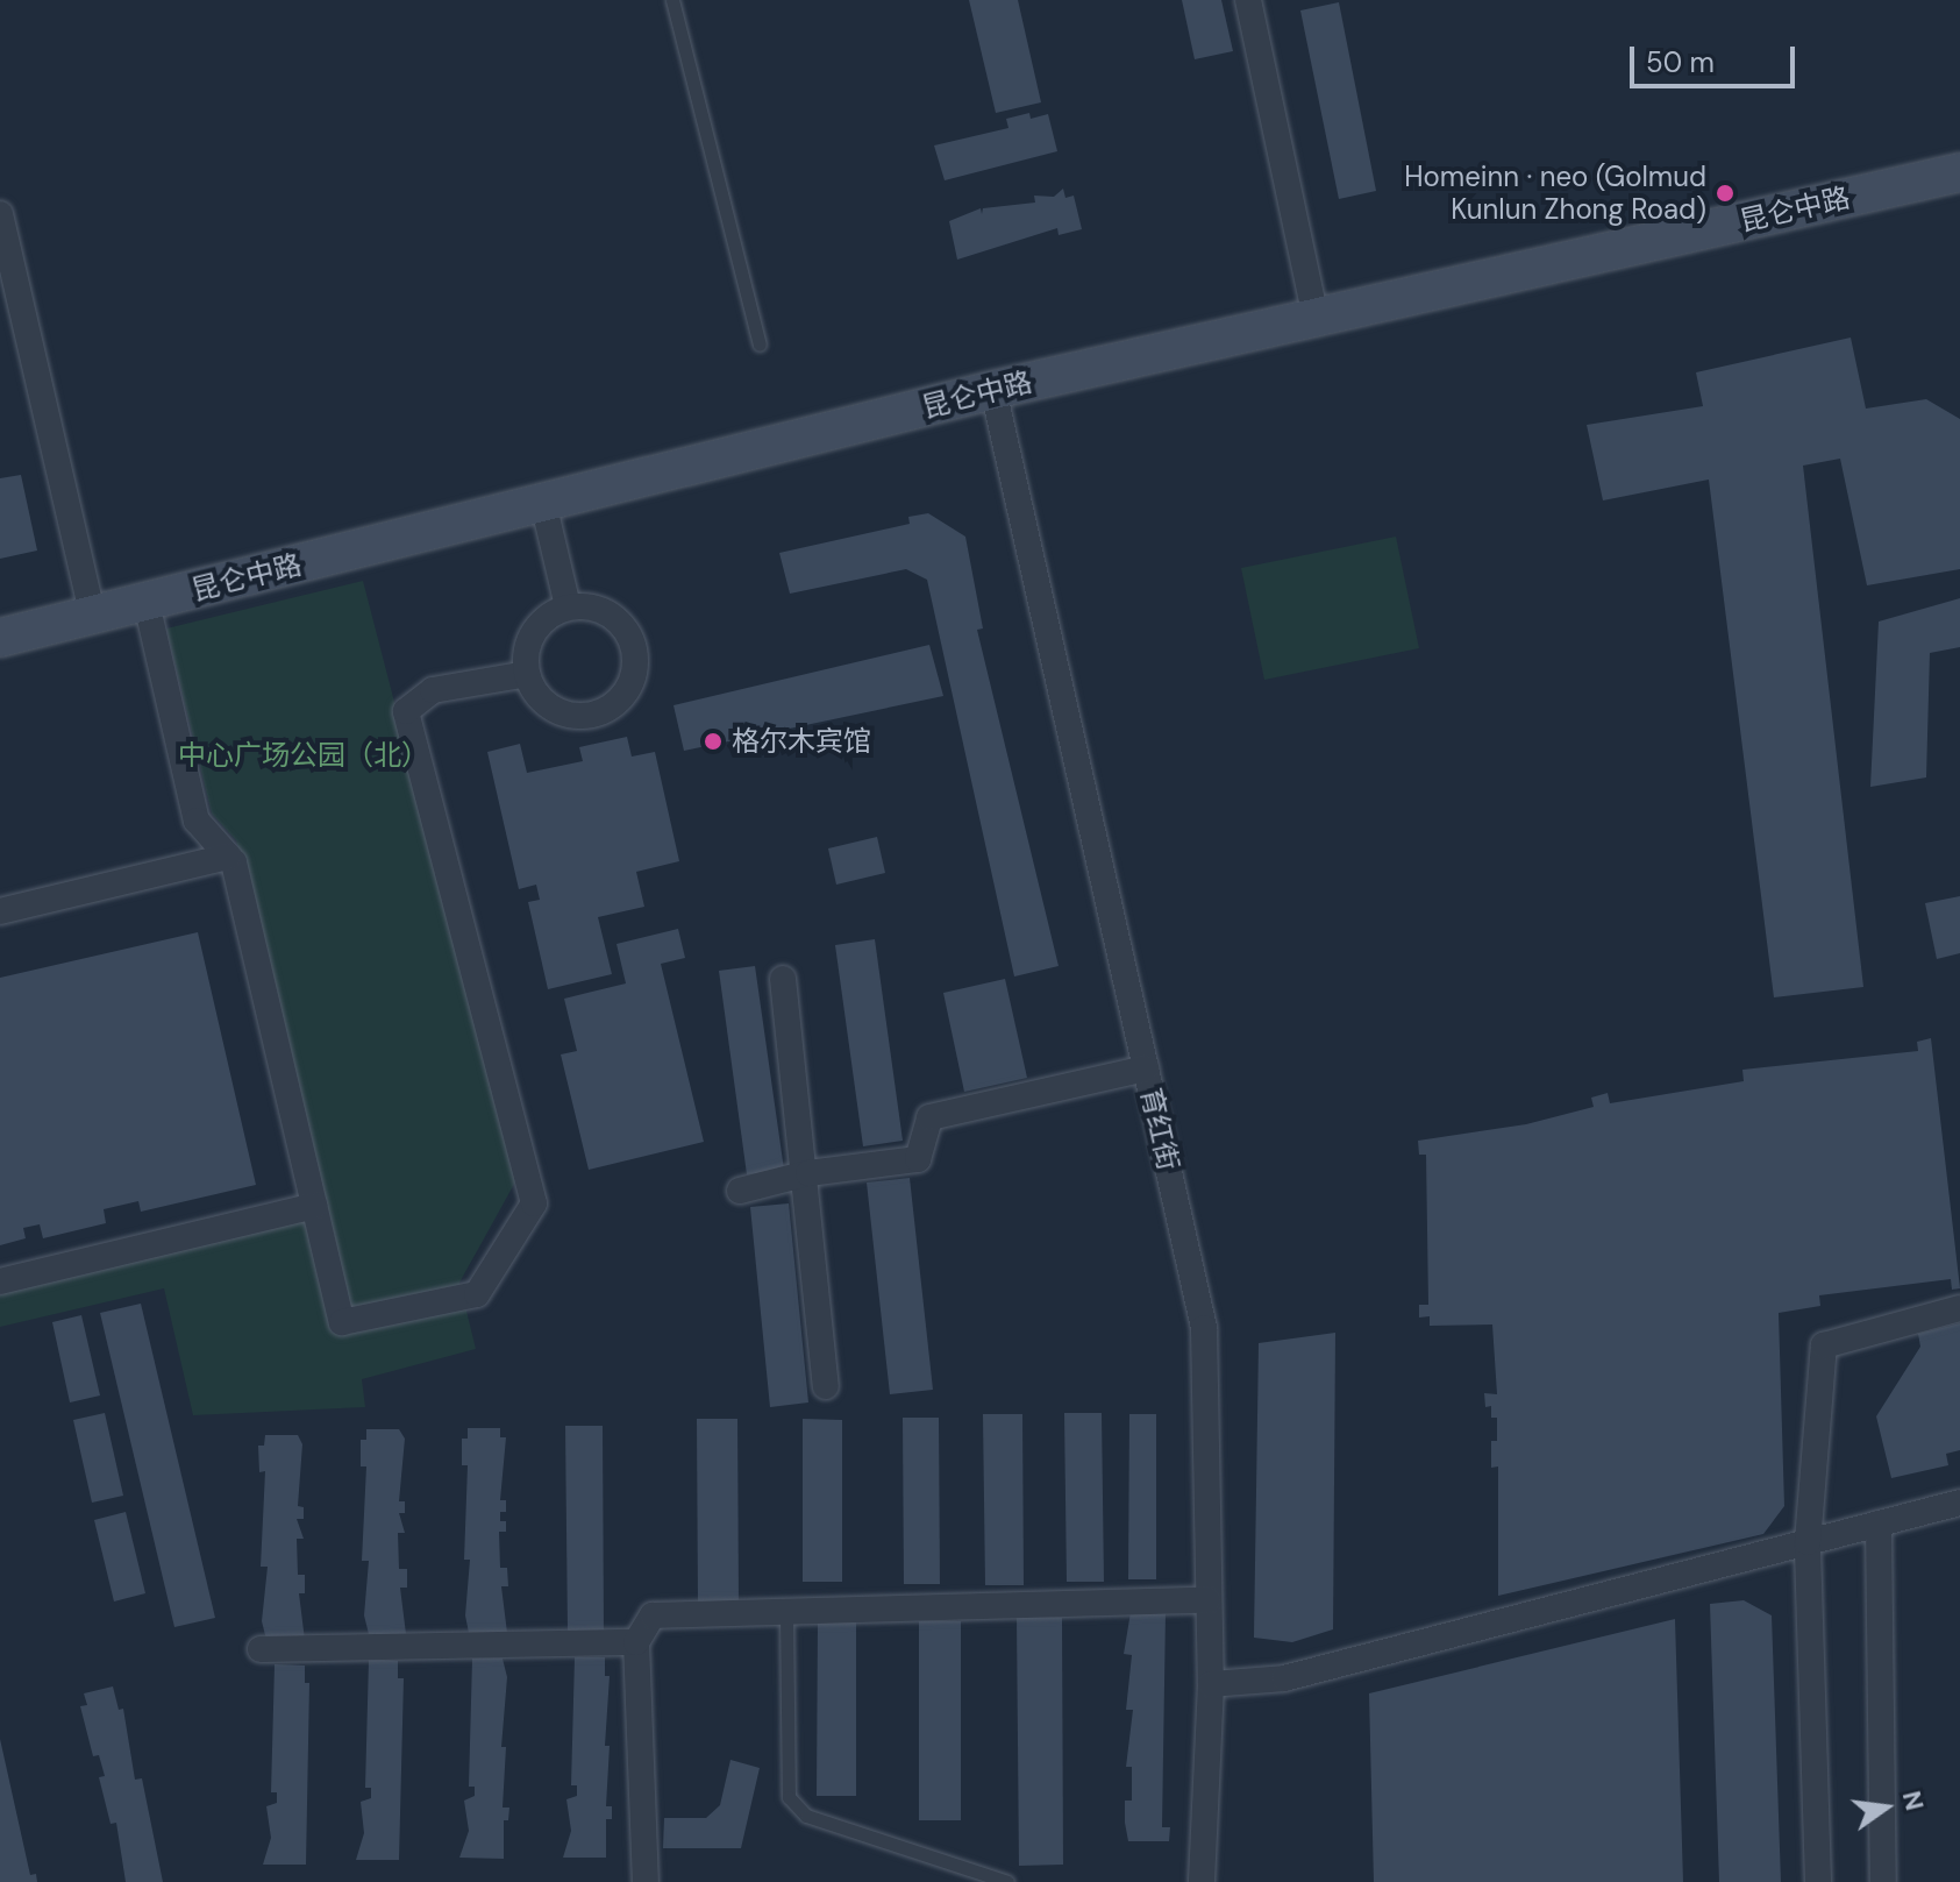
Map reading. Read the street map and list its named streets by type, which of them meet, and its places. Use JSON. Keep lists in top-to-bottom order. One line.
{"streets":{"main road":["昆仑中路"],"street":["育红街"]},"crossings":[["昆仑中路","育红街"]],"parks":["中心广场公园（北）"],"places":["Homeinn · neo (Golmud Kunlun Zhong Road)","格尔木宾馆"],"scale_bar":"50 m","north":"right"}
